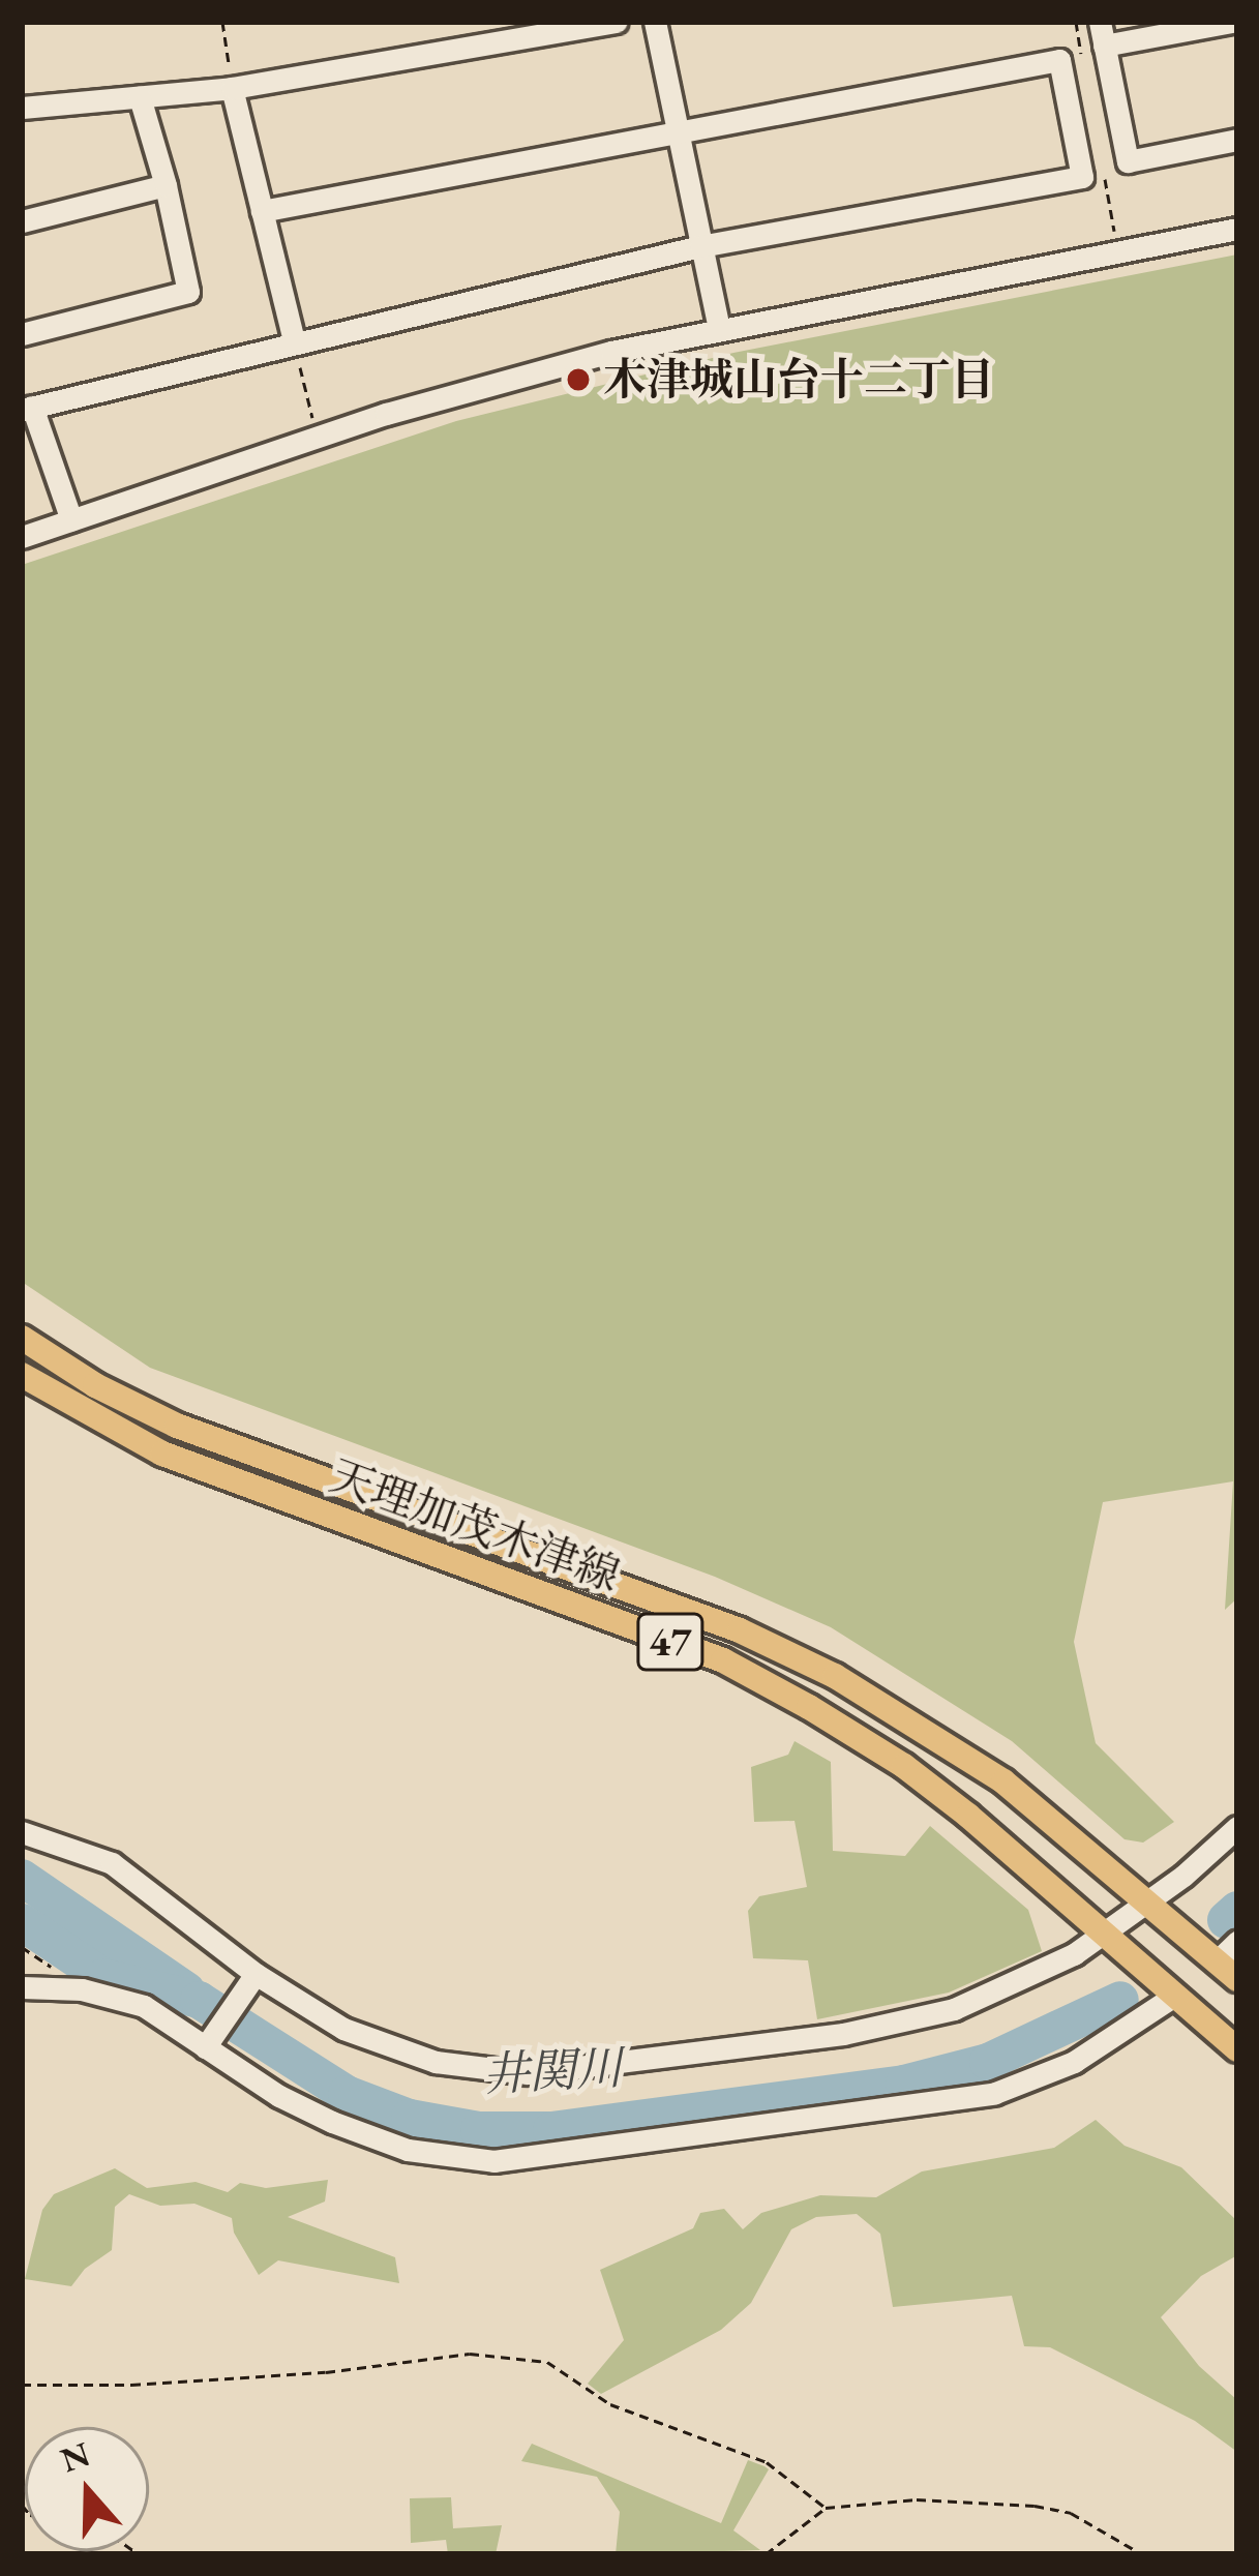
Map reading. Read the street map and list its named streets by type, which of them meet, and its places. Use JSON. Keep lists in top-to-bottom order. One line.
{"streets":{"main road":["天理加茂木津線","47"]},"water":["井関川"],"places":["木津城山台十二丁目"],"north":"top"}
